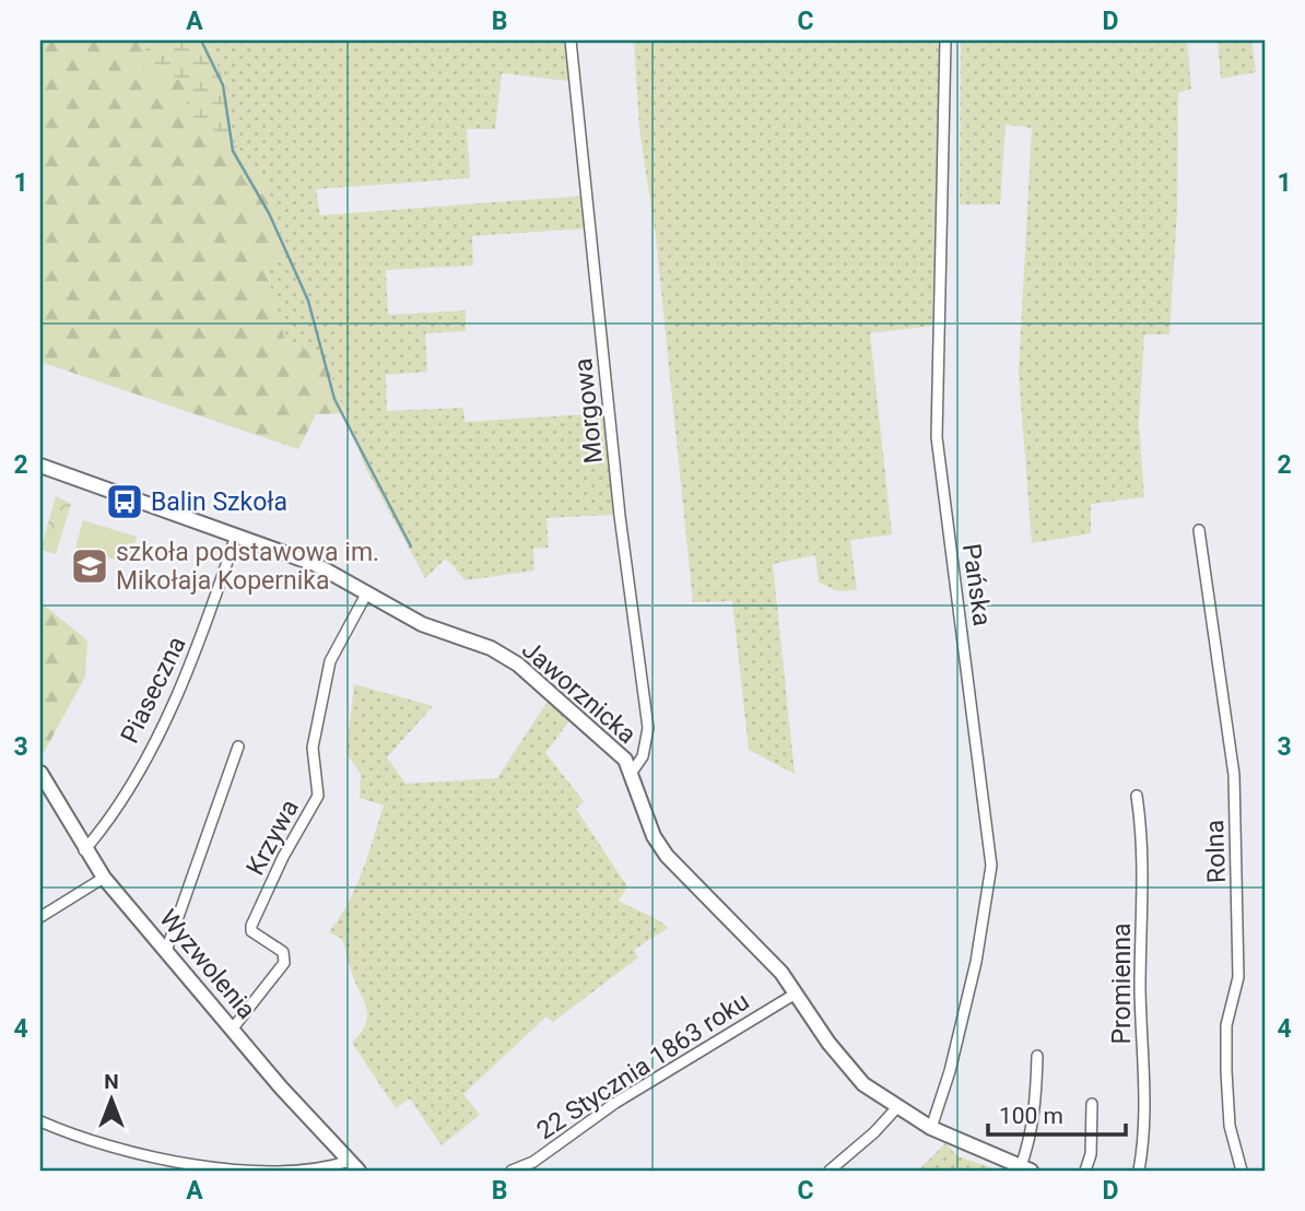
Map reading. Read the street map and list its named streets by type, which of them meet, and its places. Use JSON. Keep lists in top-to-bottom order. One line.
{"streets":{"street":["Morgowa","Pańska","Piaseczna","Jaworznicka","Krzywa","Rolna","Wyzwolenia","Promienna","22 Stycznia 1863 roku"]},"crossings":[["Morgowa","Jaworznicka"],["Pańska","Jaworznicka"],["Piaseczna","Jaworznicka"],["Piaseczna","Wyzwolenia"],["Jaworznicka","Krzywa"],["Jaworznicka","22 Stycznia 1863 roku"],["Krzywa","Wyzwolenia"]],"places":{"bus stop":["Balin Szkoła"],"school or university":["szkoła podstawowa im. Mikołaja Kopernika"]},"scale_bar":"100 m","north":"top","grid":{"columns":["A","B","C","D"],"rows":["1","2","3","4"]}}
